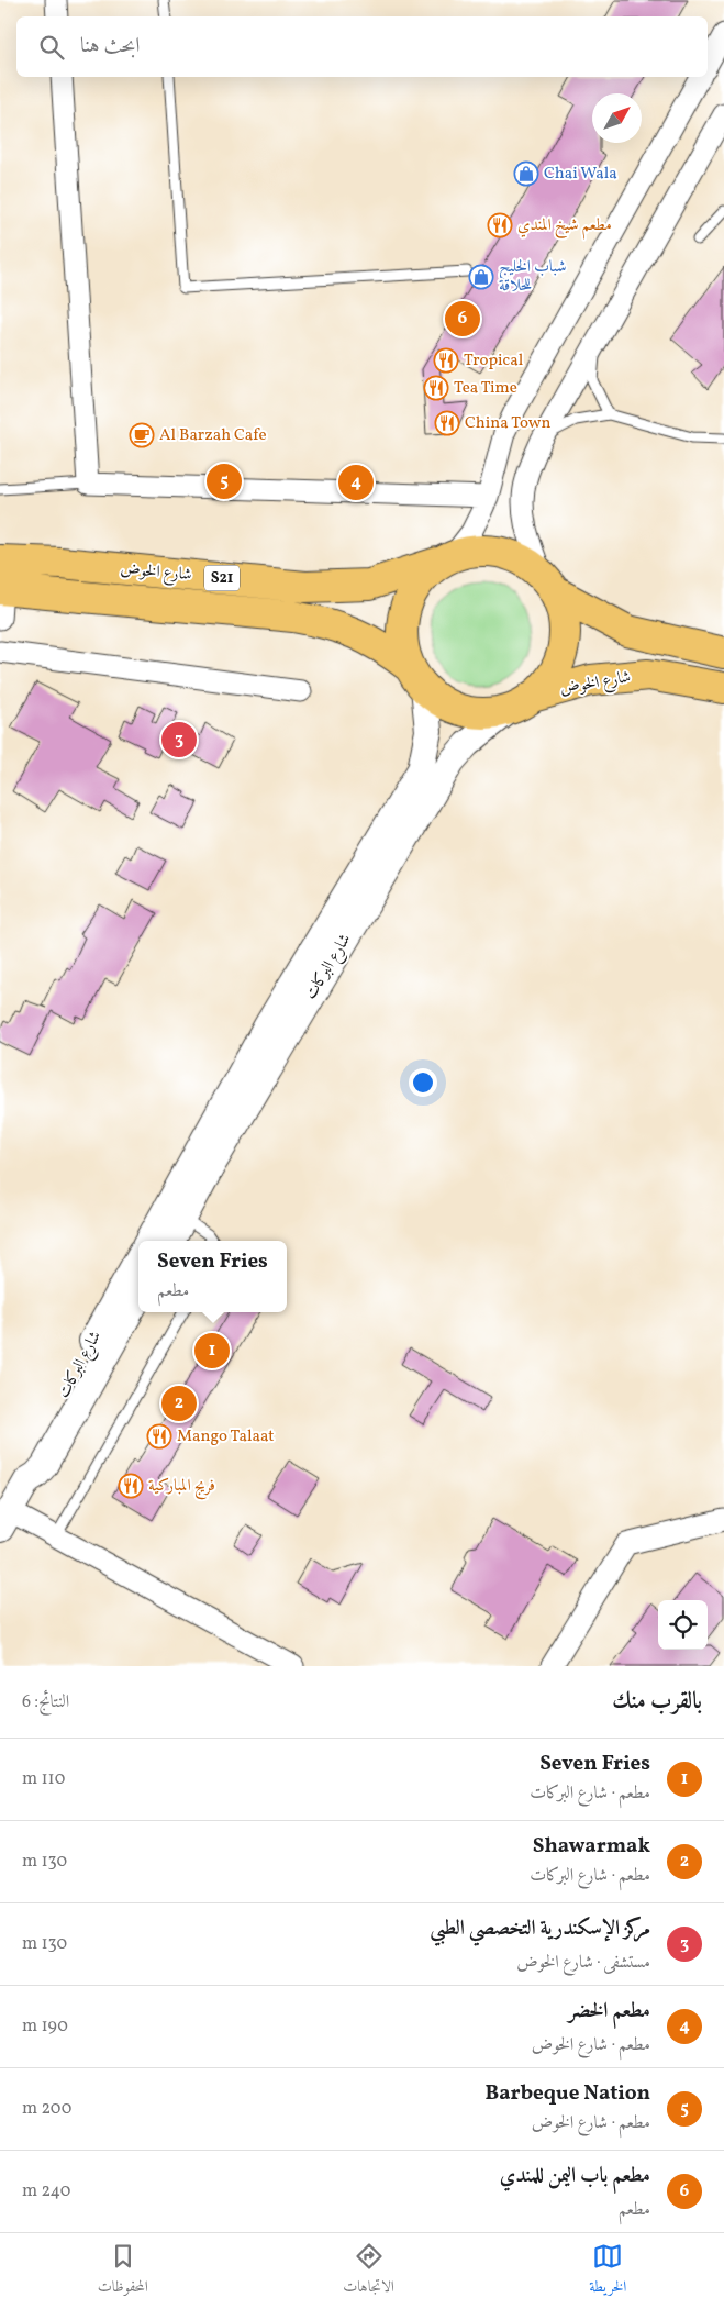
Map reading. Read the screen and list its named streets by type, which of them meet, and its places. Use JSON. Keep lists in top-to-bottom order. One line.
{"streets":{"main road":["شارع الخوض","S21"],"street":["شارع البركات"]},"crossings":[["شارع الخوض","S21"],["شارع الخوض","شارع البركات"],["S21","شارع البركات"]],"places":{"shop":["Chai Wala","شباب الخليج للحلاقة"],"restaurant":["مطعم شيخ المندي","Tropical","Tea Time","China Town","Mango Talaat","فريج المباركية"],"cafe":["Al Barzah Cafe"]},"north":"top right","page":{"search":"ابحث هنا","pins":["6","5","4","3","1","2"],"popup":["Seven Fries","مطعم"],"heading":["بالقرب منك","النتائج: 6"],"list":[{"mark":"1","name":"Seven Fries","note":"مطعم · شارع البركات","value":"110 m"},{"mark":"2","name":"Shawarmak","note":"مطعم · شارع البركات","value":"130 m"},{"mark":"3","name":"مركز الإسكندرية التخصصي الطبي","note":"مستشفى · شارع الخوض","value":"130 m"},{"mark":"4","name":"مطعم الخضر","note":"مطعم · شارع الخوض","value":"190 m"},{"mark":"5","name":"Barbeque Nation","note":"مطعم · شارع الخوض","value":"200 m"},{"mark":"6","name":"مطعم باب اليمن للمندي","note":"مطعم","value":"240 m"}],"nav":["الخريطة","الاتجاهات","المحفوظات"]}}
